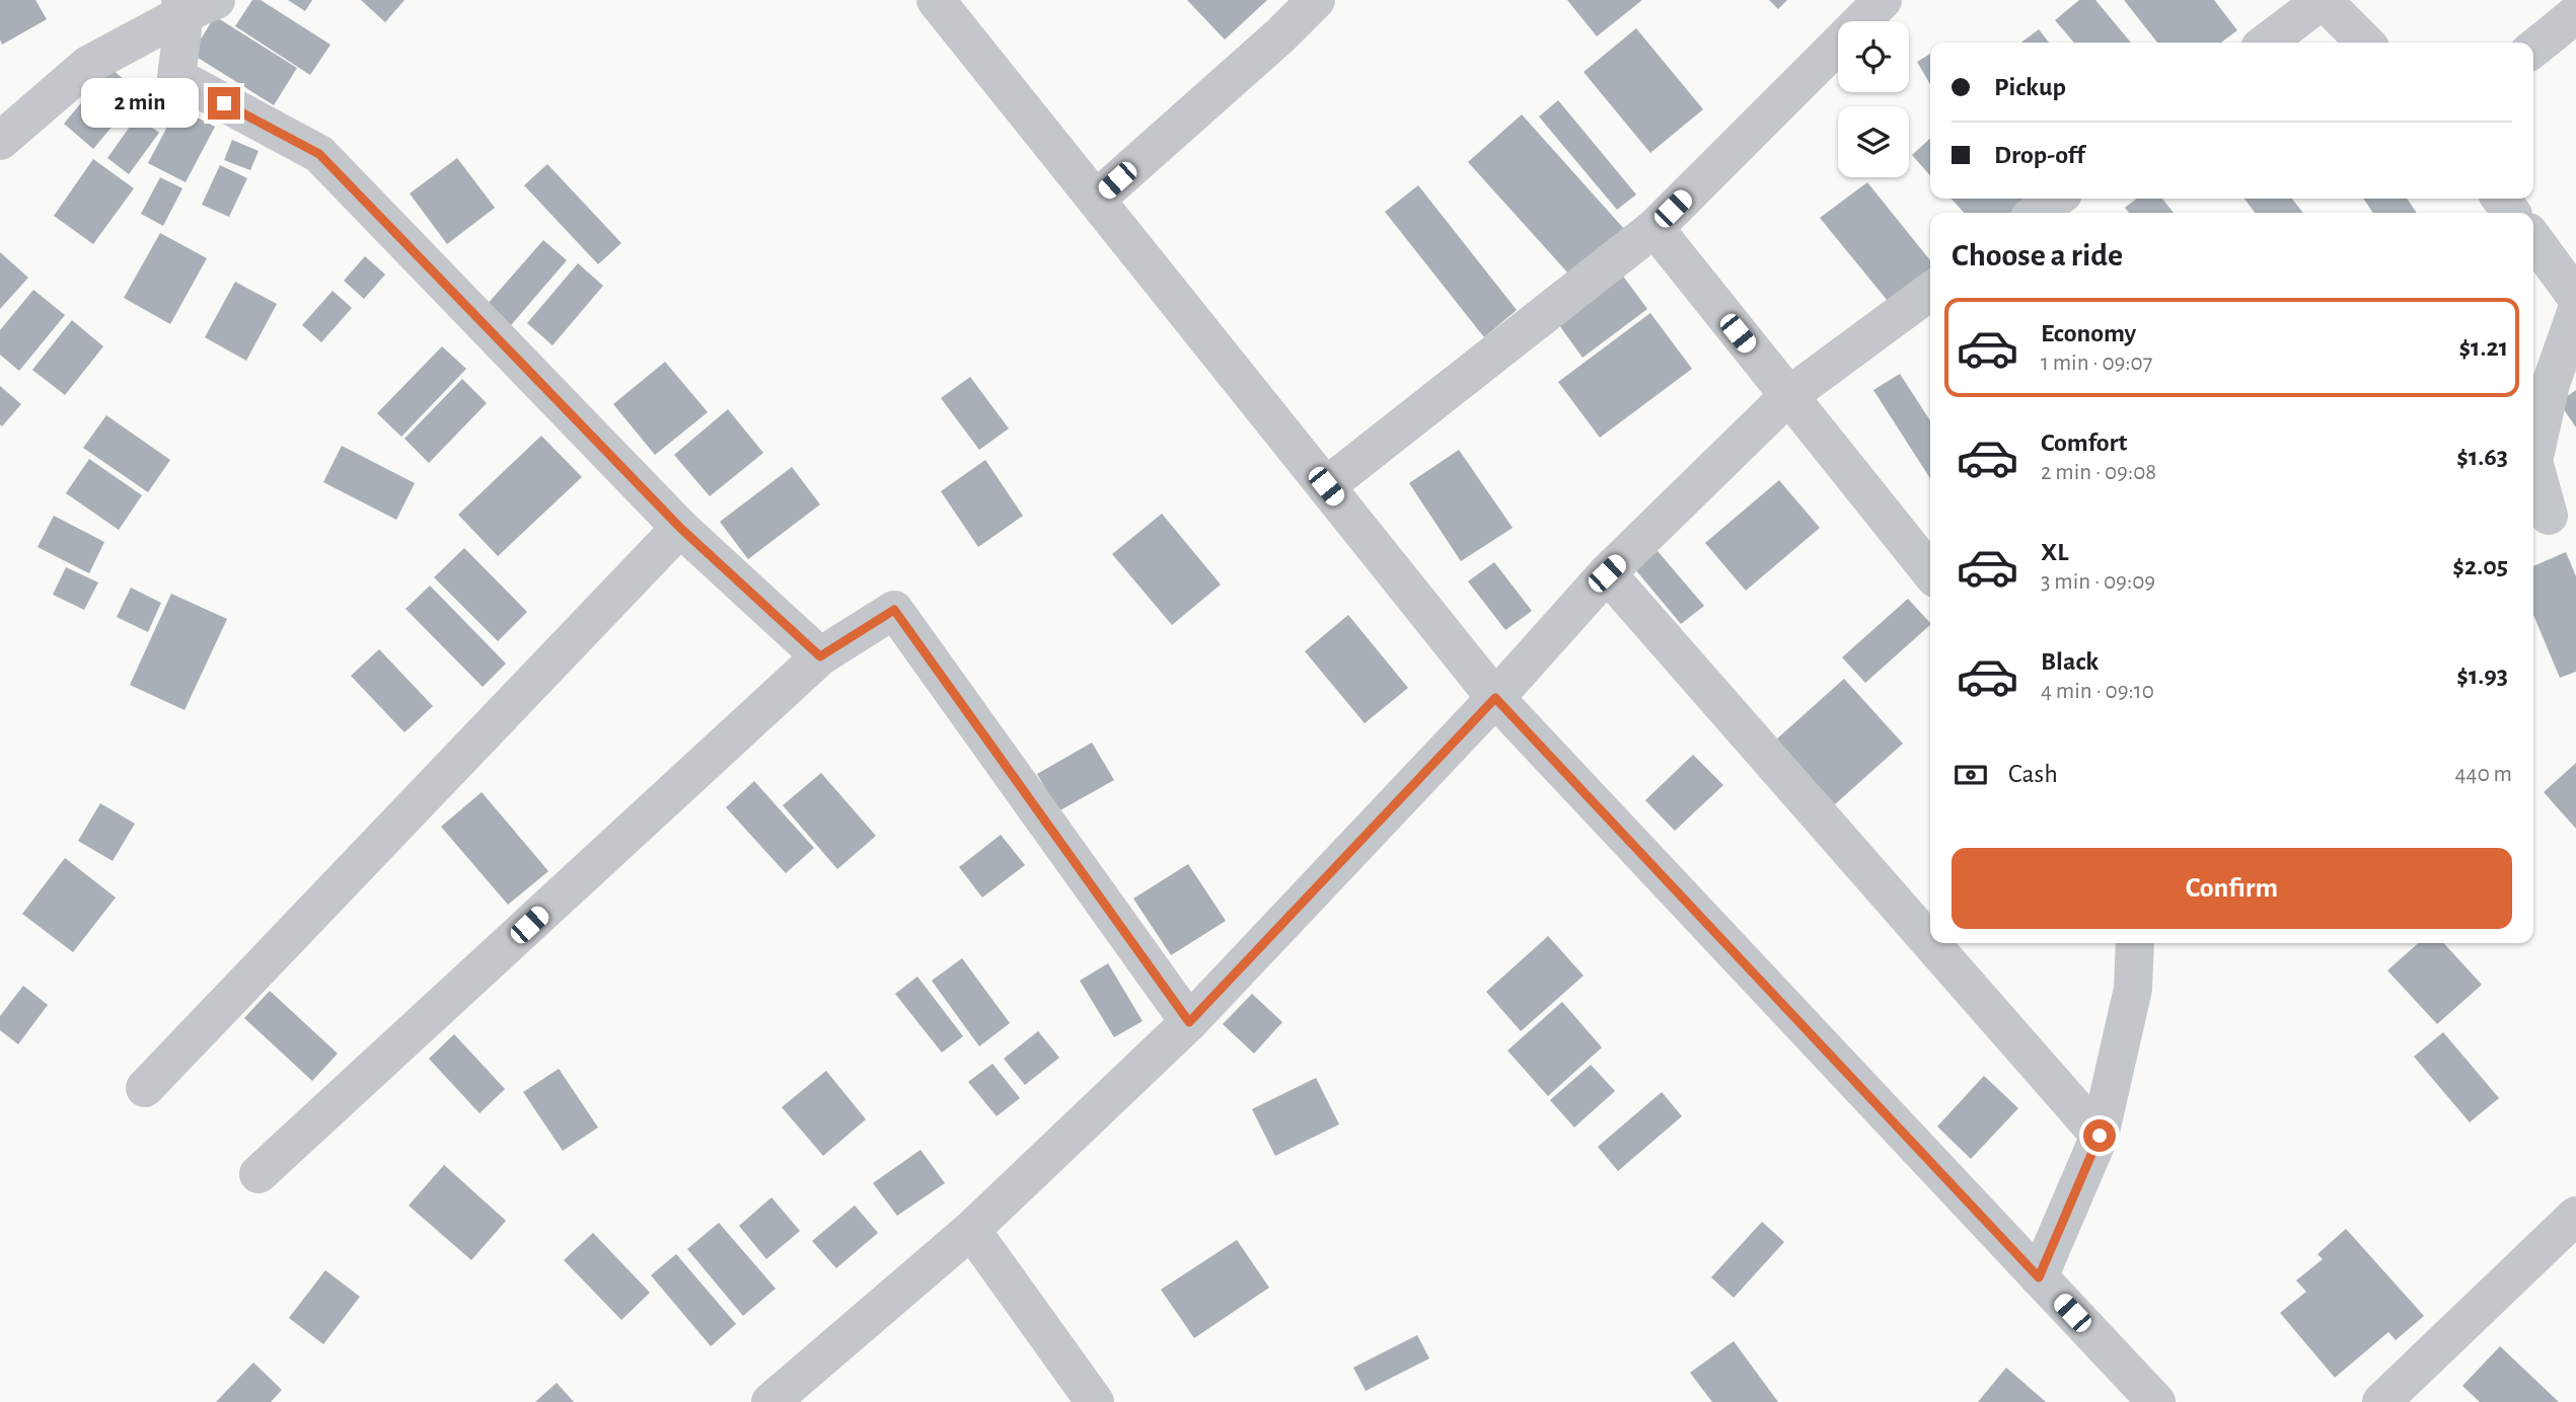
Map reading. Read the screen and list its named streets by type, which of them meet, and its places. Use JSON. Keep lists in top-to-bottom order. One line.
{"page":{"banner":["Pickup","Drop-off"],"bubble":"2 min","heading":"Choose a ride","list":[{"name":"Economy","note":"1 min · 09:07","value":"$1.21"},{"name":"Comfort","note":"2 min · 09:08","value":"$1.63"},{"name":"XL","note":"3 min · 09:09","value":"$2.05"},{"name":"Black","note":"4 min · 09:10","value":"$1.93"}],"pay":["Cash","440 m"],"buttons":"Confirm"}}
